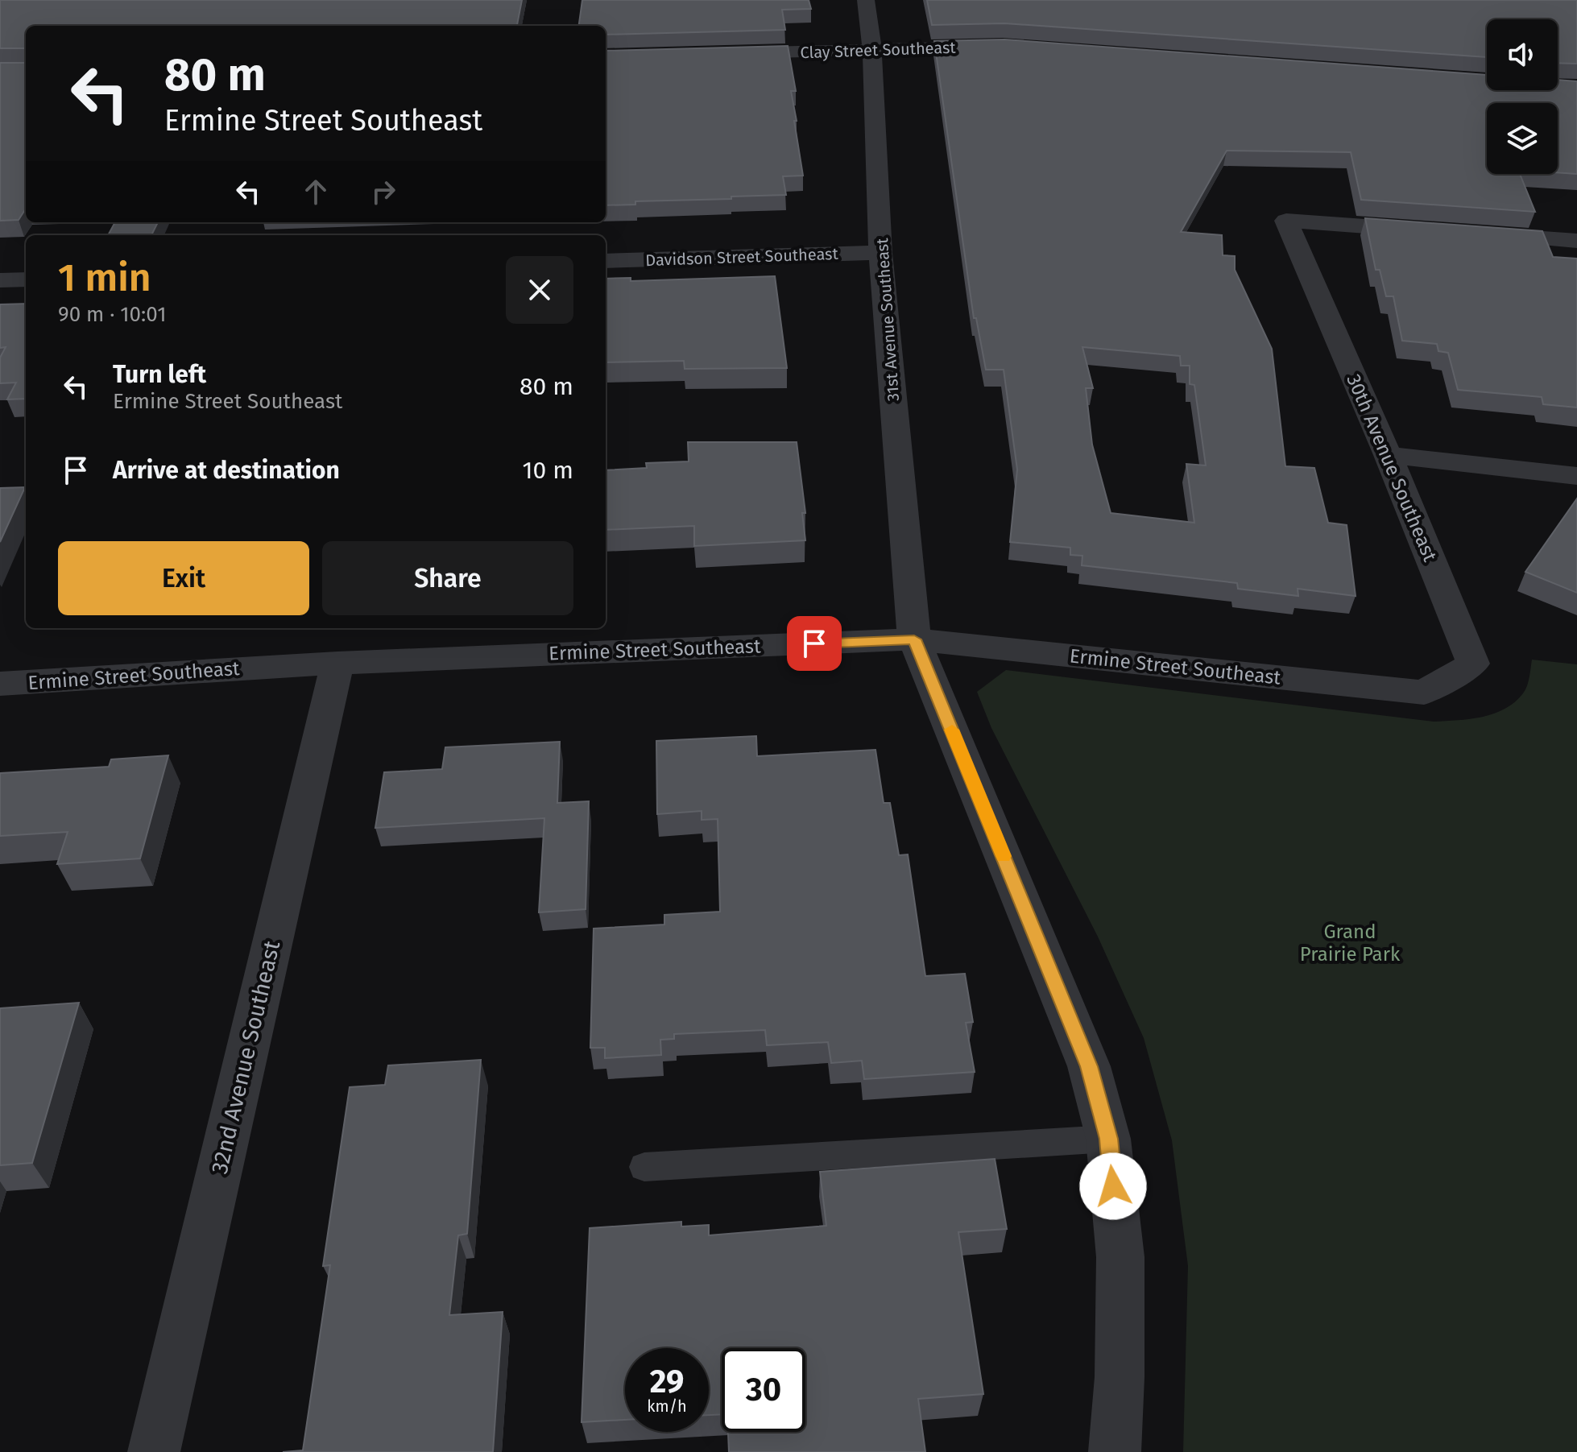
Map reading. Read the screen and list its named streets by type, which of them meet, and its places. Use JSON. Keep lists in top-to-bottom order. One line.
{"streets":{"street":["Clay Street Southeast","Davidson Street Southeast","31st Avenue Southeast","30th Avenue Southeast","Ermine Street Southeast","32nd Avenue Southeast"]},"crossings":[["Clay Street Southeast","31st Avenue Southeast"],["Davidson Street Southeast","31st Avenue Southeast"],["31st Avenue Southeast","Ermine Street Southeast"],["30th Avenue Southeast","Ermine Street Southeast"],["Ermine Street Southeast","32nd Avenue Southeast"]],"parks":["Grand Prairie Park"],"page":{"turn":["80 m","Ermine Street Southeast"],"heading":["1 min","90 m · 10:01"],"list":[{"name":"Turn left","note":"Ermine Street Southeast","value":"80 m"},{"name":"Arrive at destination","value":"10 m"}],"buttons":["Exit","Share"],"speed":"29 km/h","limit":"30"}}
